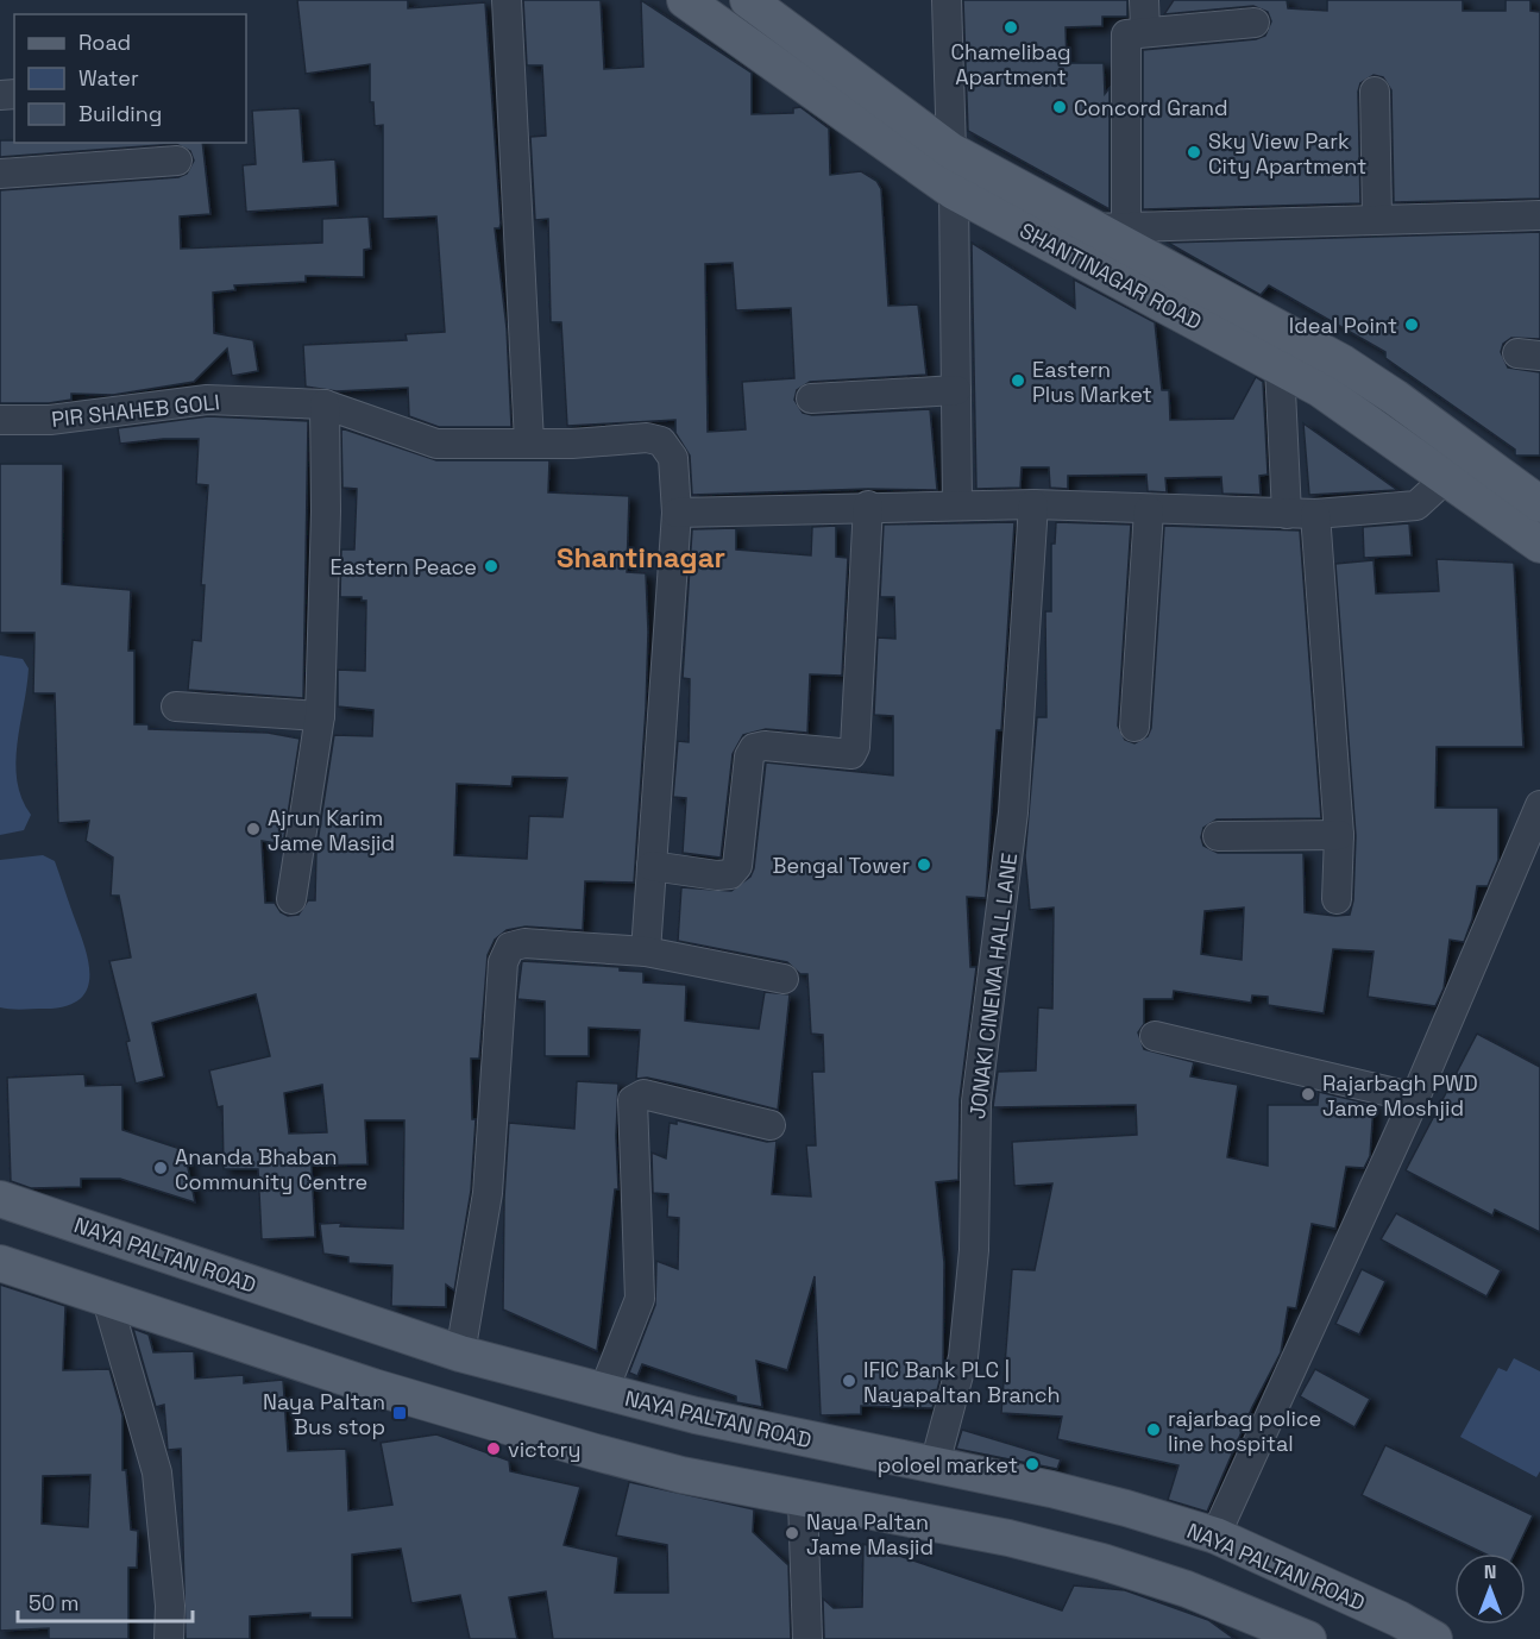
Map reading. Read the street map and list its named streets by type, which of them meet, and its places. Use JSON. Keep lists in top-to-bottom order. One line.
{"streets":{"main road":["SHANTINAGAR ROAD","NAYA PALTAN ROAD"],"street":["PIR SHAHEB GOLI","JONAKI CINEMA HALL LANE"]},"crossings":[["JONAKI CINEMA HALL LANE","NAYA PALTAN ROAD"]],"districts":["Shantinagar"],"places":{"other":["Chamelibag Apartment","Concord Grand","Sky View Park City Apartment","Ideal Point","Eastern Plus Market","Eastern Peace","Ajrun Karim Jame Masjid","Bengal Tower","Rajarbagh PWD Jame Moshjid","Ananda Bhaban Community Centre","IFIC Bank PLC | Nayapaltan Branch","rajarbag police line hospital","victory","poloel market","Naya Paltan Jame Masjid"],"transit":["Naya Paltan Bus stop"]},"legend":["Road","Water","Building"],"scale_bar":"50 m","north":"top"}
